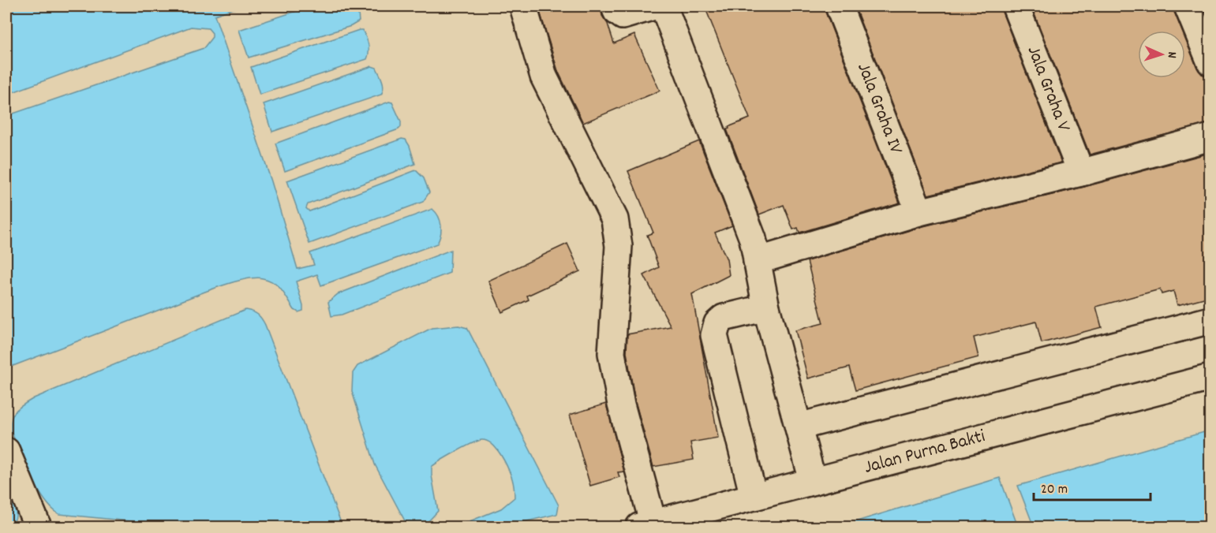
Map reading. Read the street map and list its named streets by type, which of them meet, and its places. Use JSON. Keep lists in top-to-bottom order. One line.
{"streets":{"street":["Jala Graha V","Jala Graha IV","Jalan Purna Bakti"]},"scale_bar":"20 m","north":"right"}
